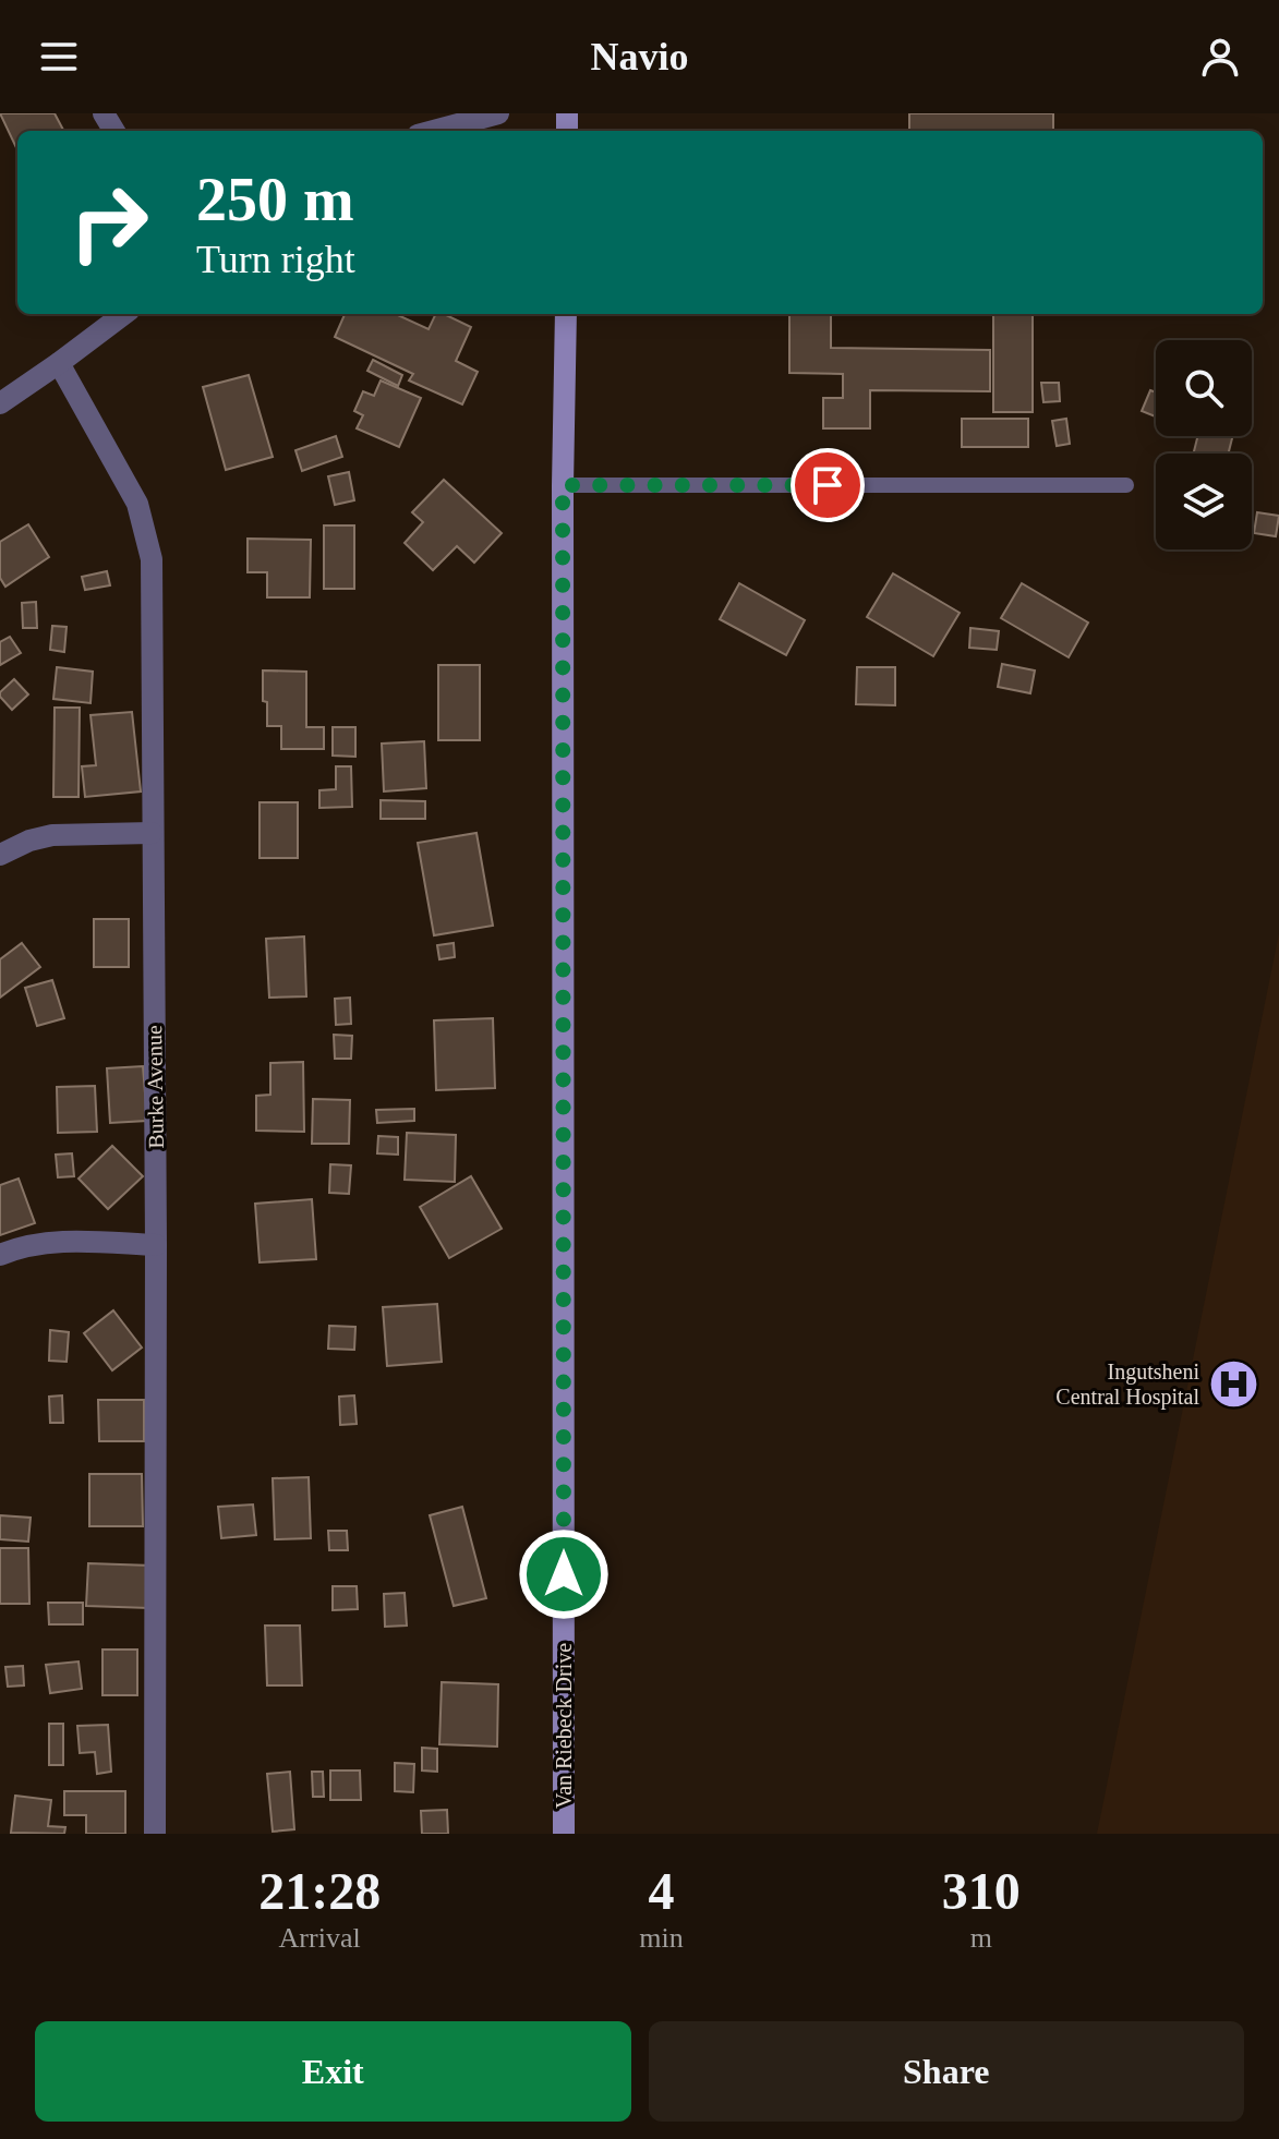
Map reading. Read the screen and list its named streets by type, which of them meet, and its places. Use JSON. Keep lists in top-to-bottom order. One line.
{"streets":{"street":["Burke Avenue","Van Riebeck Drive"]},"places":{"hospital":["Ingutsheni Central Hospital"]},"page":{"header":"Navio","turn":["250 m","Turn right"],"eta":["21:28","Arrival","4","min","310","m"],"buttons":["Exit","Share"]}}
